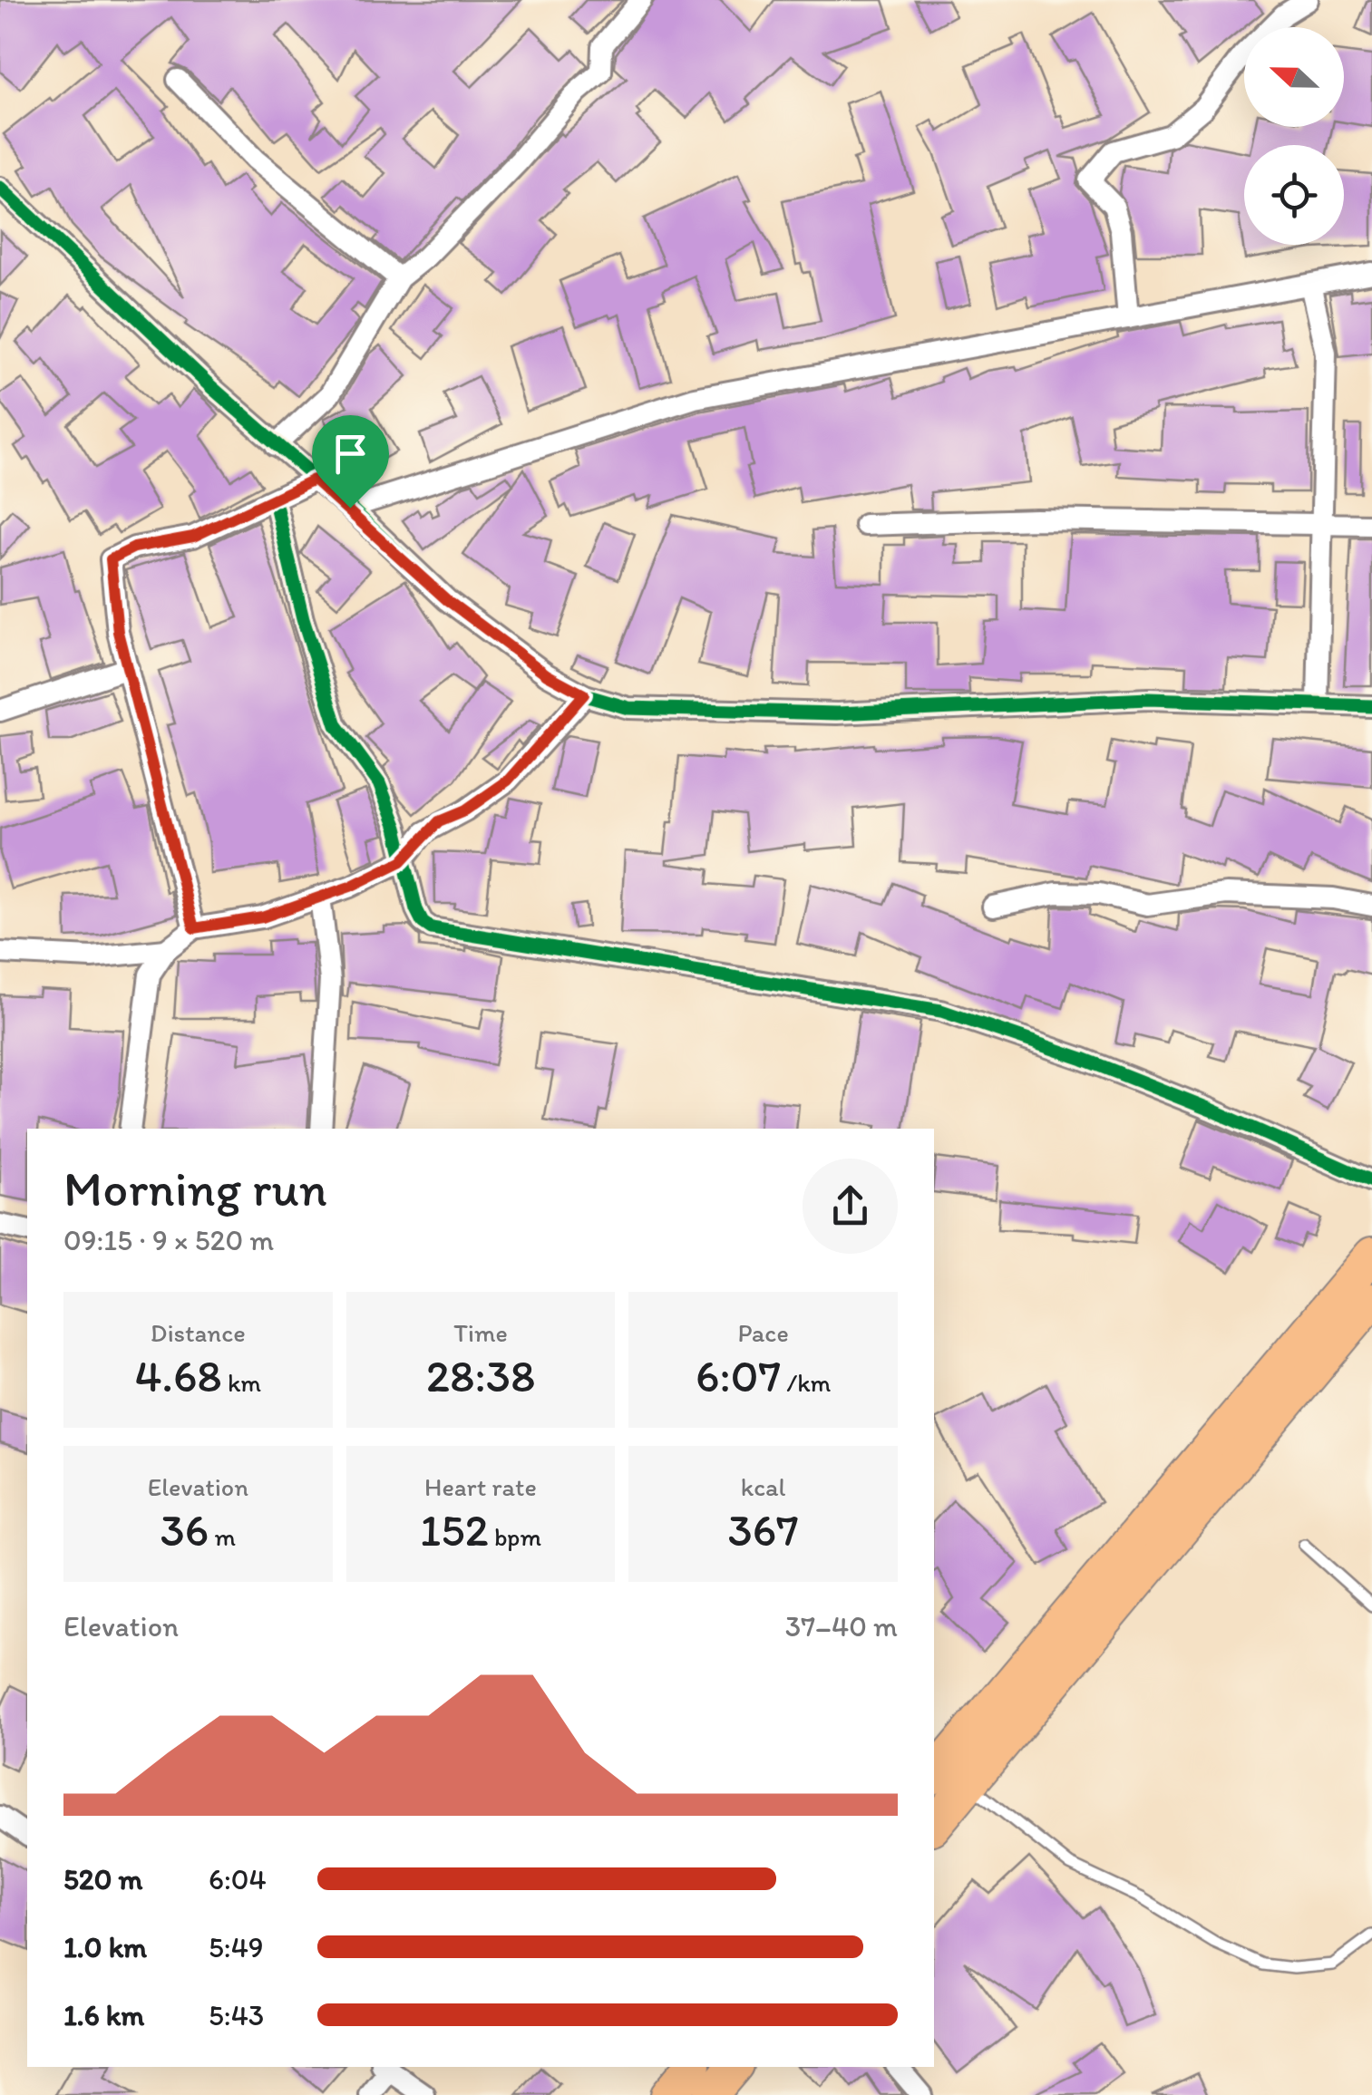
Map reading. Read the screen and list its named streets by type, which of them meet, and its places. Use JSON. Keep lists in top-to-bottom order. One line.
{"north":"left","page":{"heading":["Morning run","09:15 · 9 × 520 m"],"stats":[["Distance","4.68 km"],["Time","28:38"],["Pace","6:07 /km"],["Elevation","36 m"],["Heart rate","152 bpm"],["kcal","367"]],"chart":["Elevation","37–40 m"],"list":[{"name":"520 m","note":"6:04"},{"name":"1.0 km","note":"5:49"},{"name":"1.6 km","note":"5:43"}]}}
